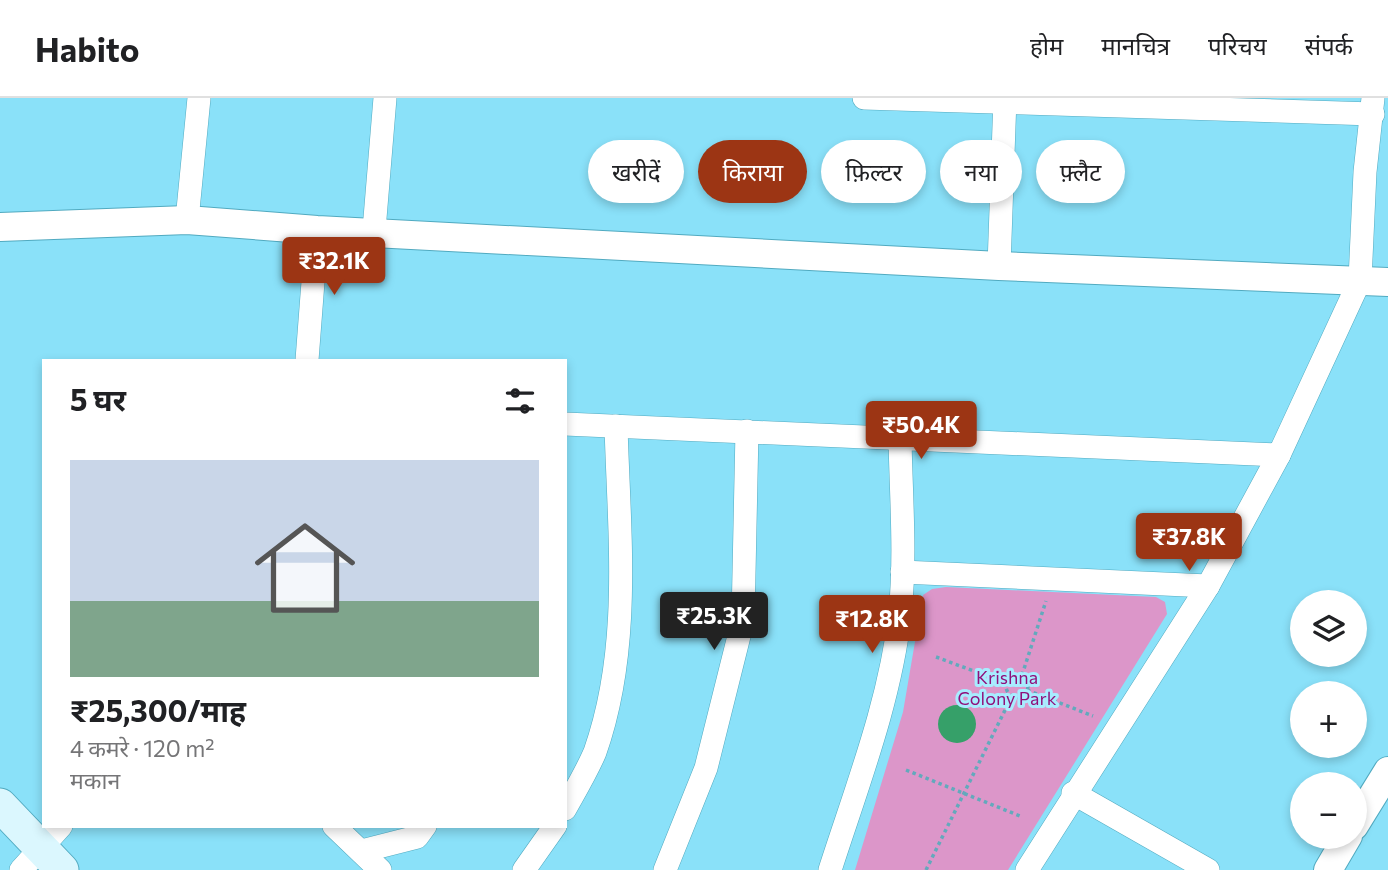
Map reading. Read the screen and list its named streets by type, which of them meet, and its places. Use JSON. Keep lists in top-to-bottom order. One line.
{"parks":["Krishna Colony Park"],"page":{"header":"Habito","nav":["होम","मानचित्र","परिचय","संपर्क"],"chip":["खरीदें","किराया","फ़िल्टर","नया","फ़्लैट"],"price":["₹32.1K","₹50.4K","₹37.8K","₹25.3K","₹12.8K"],"heading":"5 घर","list":[{"name":"₹25,300/माह","note":"4 कमरे · 120 m² · मकान"}],"map_buttons":["+","−"]}}
